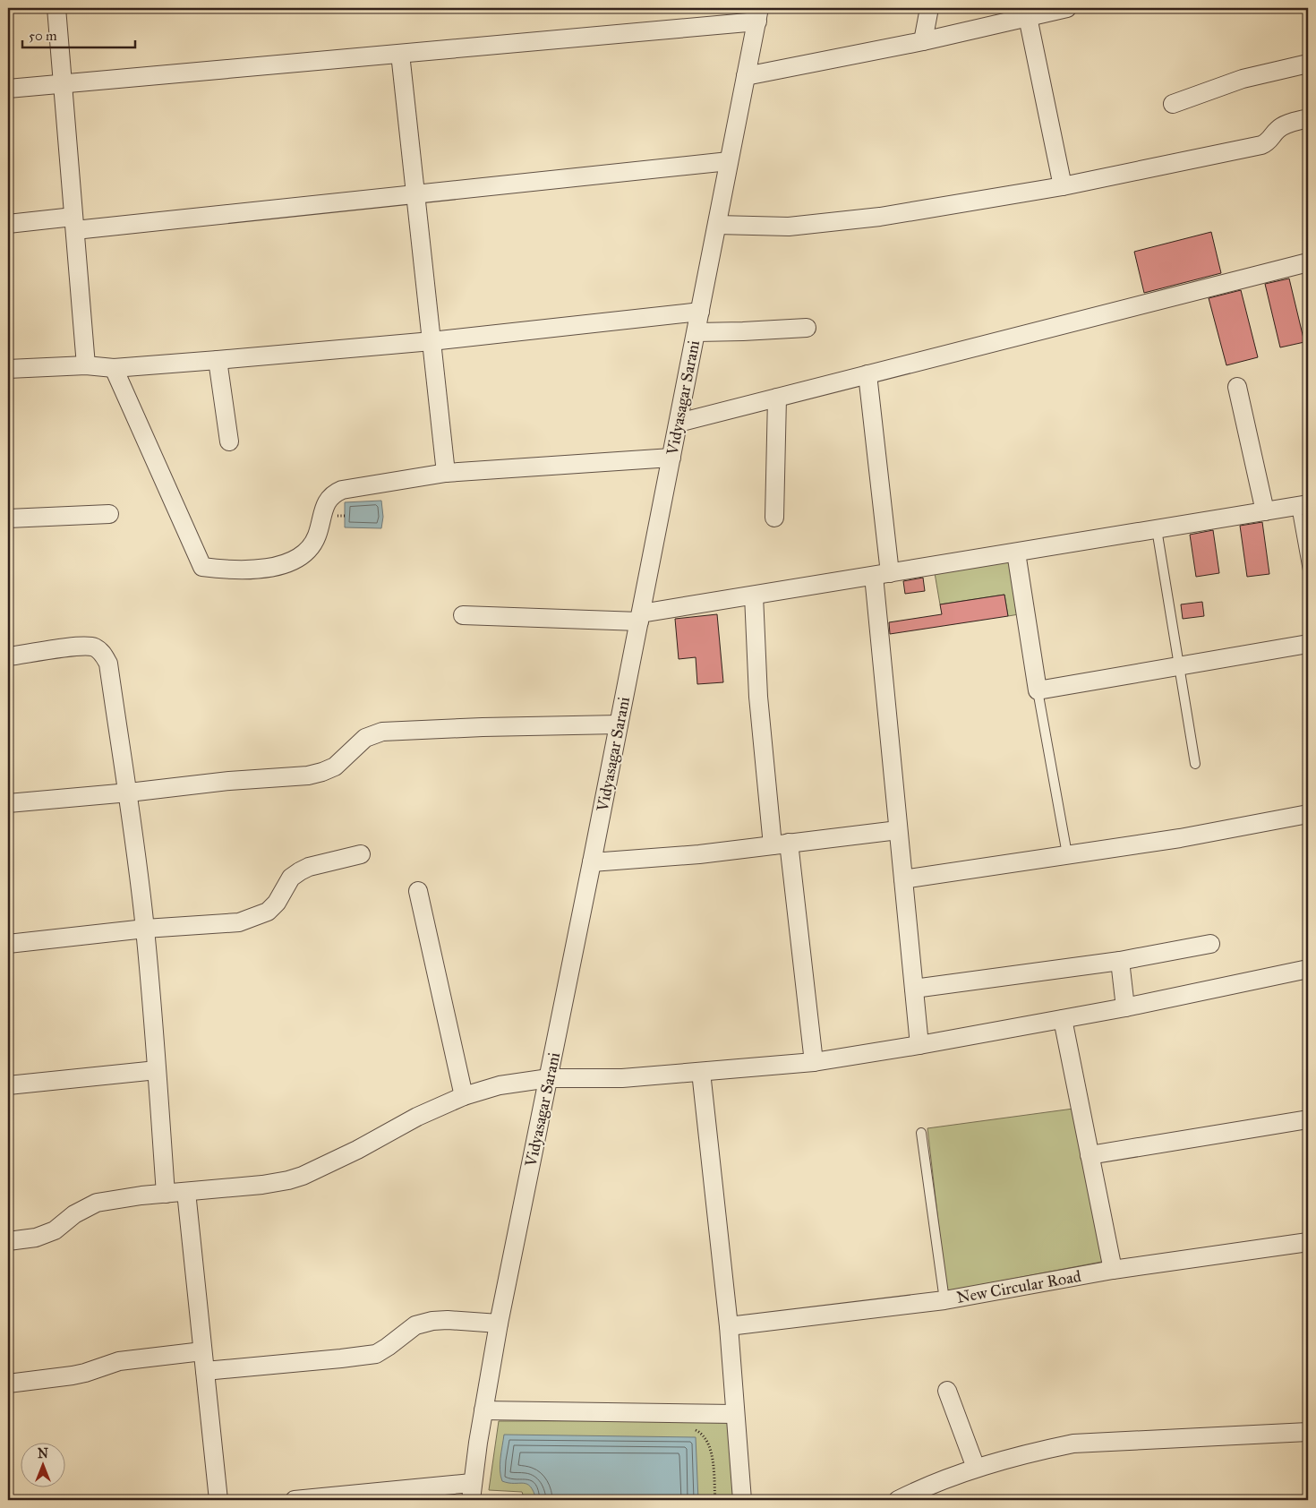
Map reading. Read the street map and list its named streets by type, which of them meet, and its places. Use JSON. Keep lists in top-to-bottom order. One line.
{"streets":{"street":["Vidyasagar Sarani","New Circular Road"]},"scale_bar":"50 m","north":"top"}
